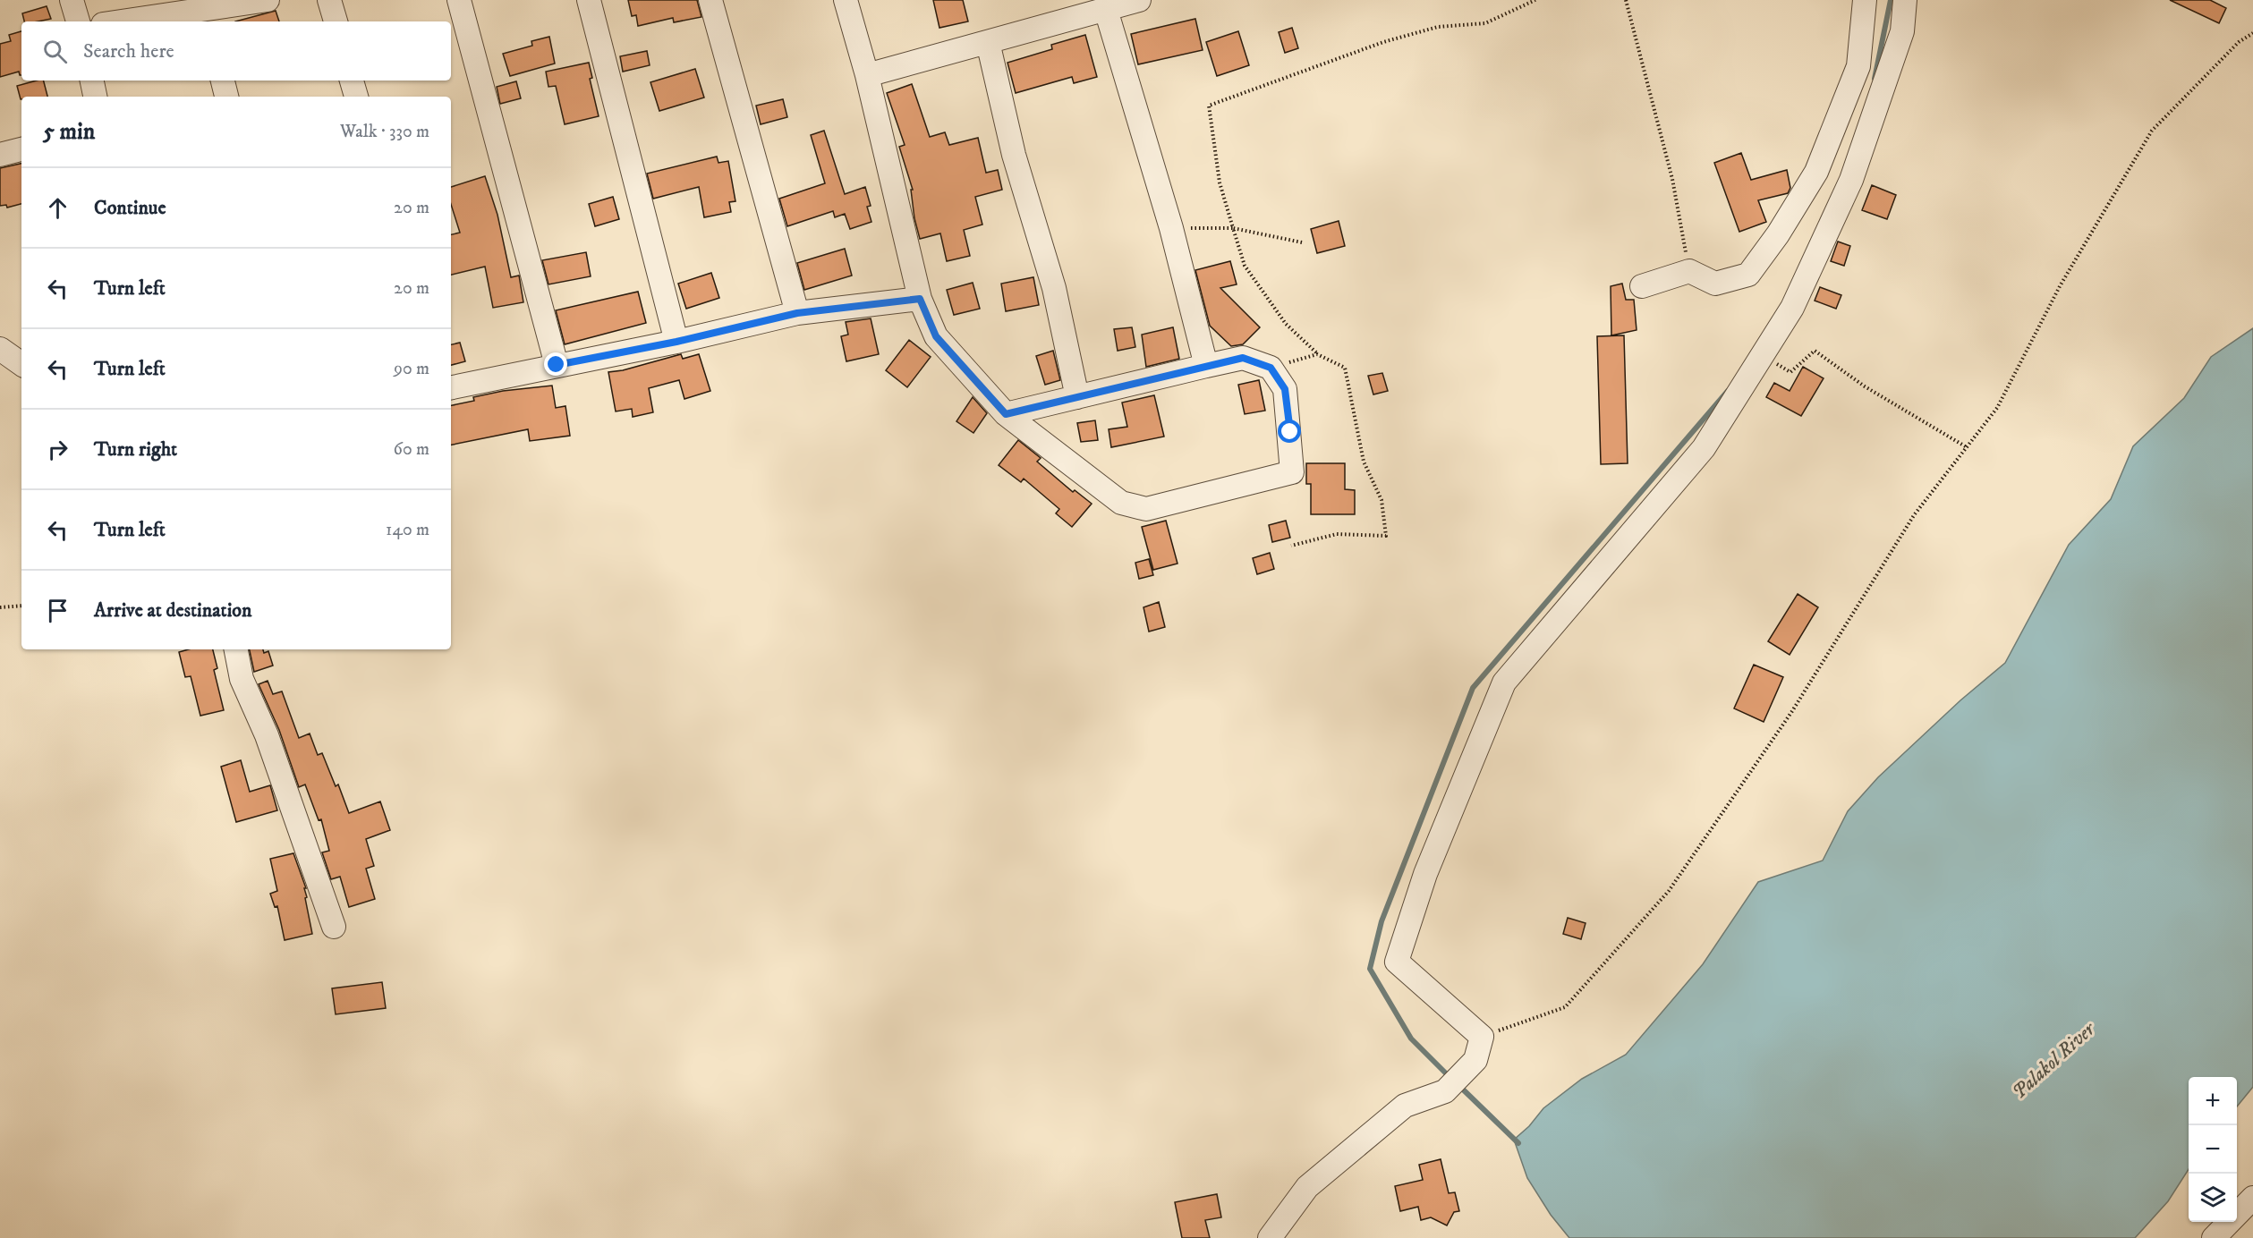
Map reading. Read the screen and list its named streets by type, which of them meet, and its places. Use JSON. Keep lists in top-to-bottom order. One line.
{"water":["Palakol River"],"page":{"search":"Search here","heading":["5 min","Walk · 330 m"],"list":[["Continue","20 m"],["Turn left","20 m"],["Turn left","90 m"],["Turn right","60 m"],["Turn left","140 m"],"Arrive at destination"],"map_buttons":["+","−"]}}
